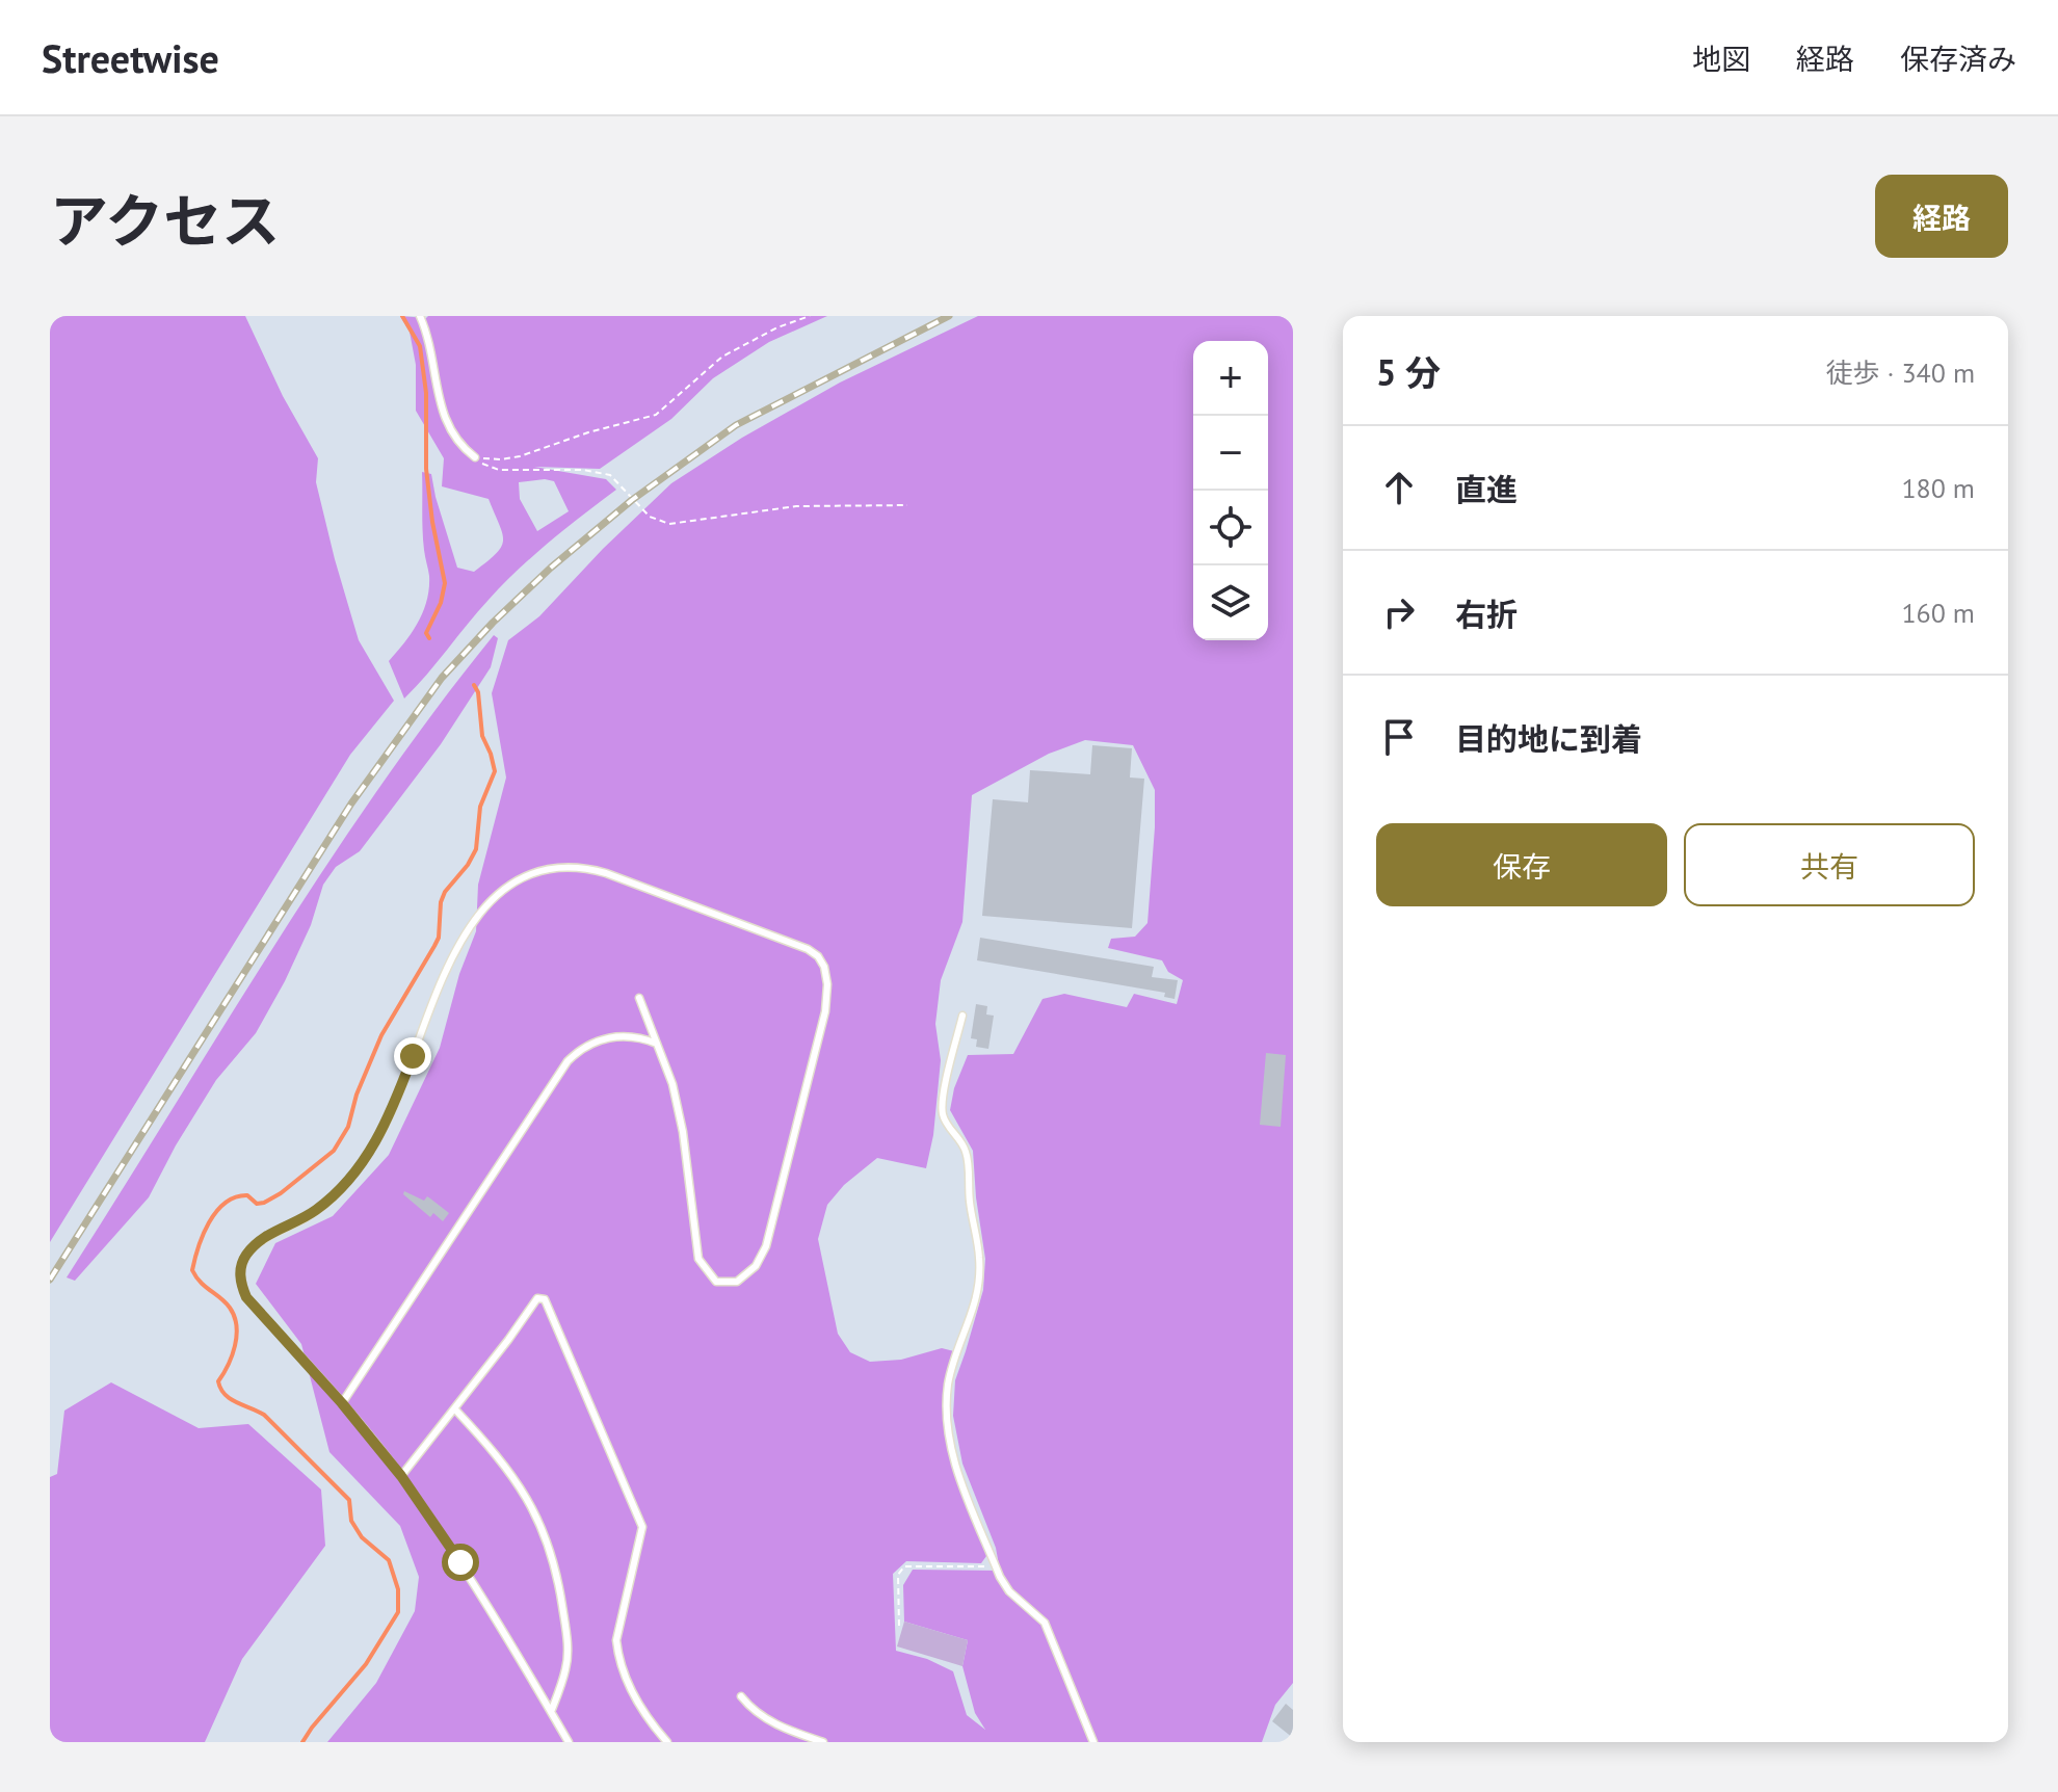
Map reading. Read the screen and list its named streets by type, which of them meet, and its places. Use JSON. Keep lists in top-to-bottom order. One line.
{"page":{"header":"Streetwise","nav":["地図","経路","保存済み"],"title":"アクセス","buttons":["経路",["保存","共有"]],"heading":["5 分","徒歩 · 340 m"],"map_buttons":["+","−"],"list":[["直進","180 m"],["右折","160 m"],"目的地に到着"]}}
